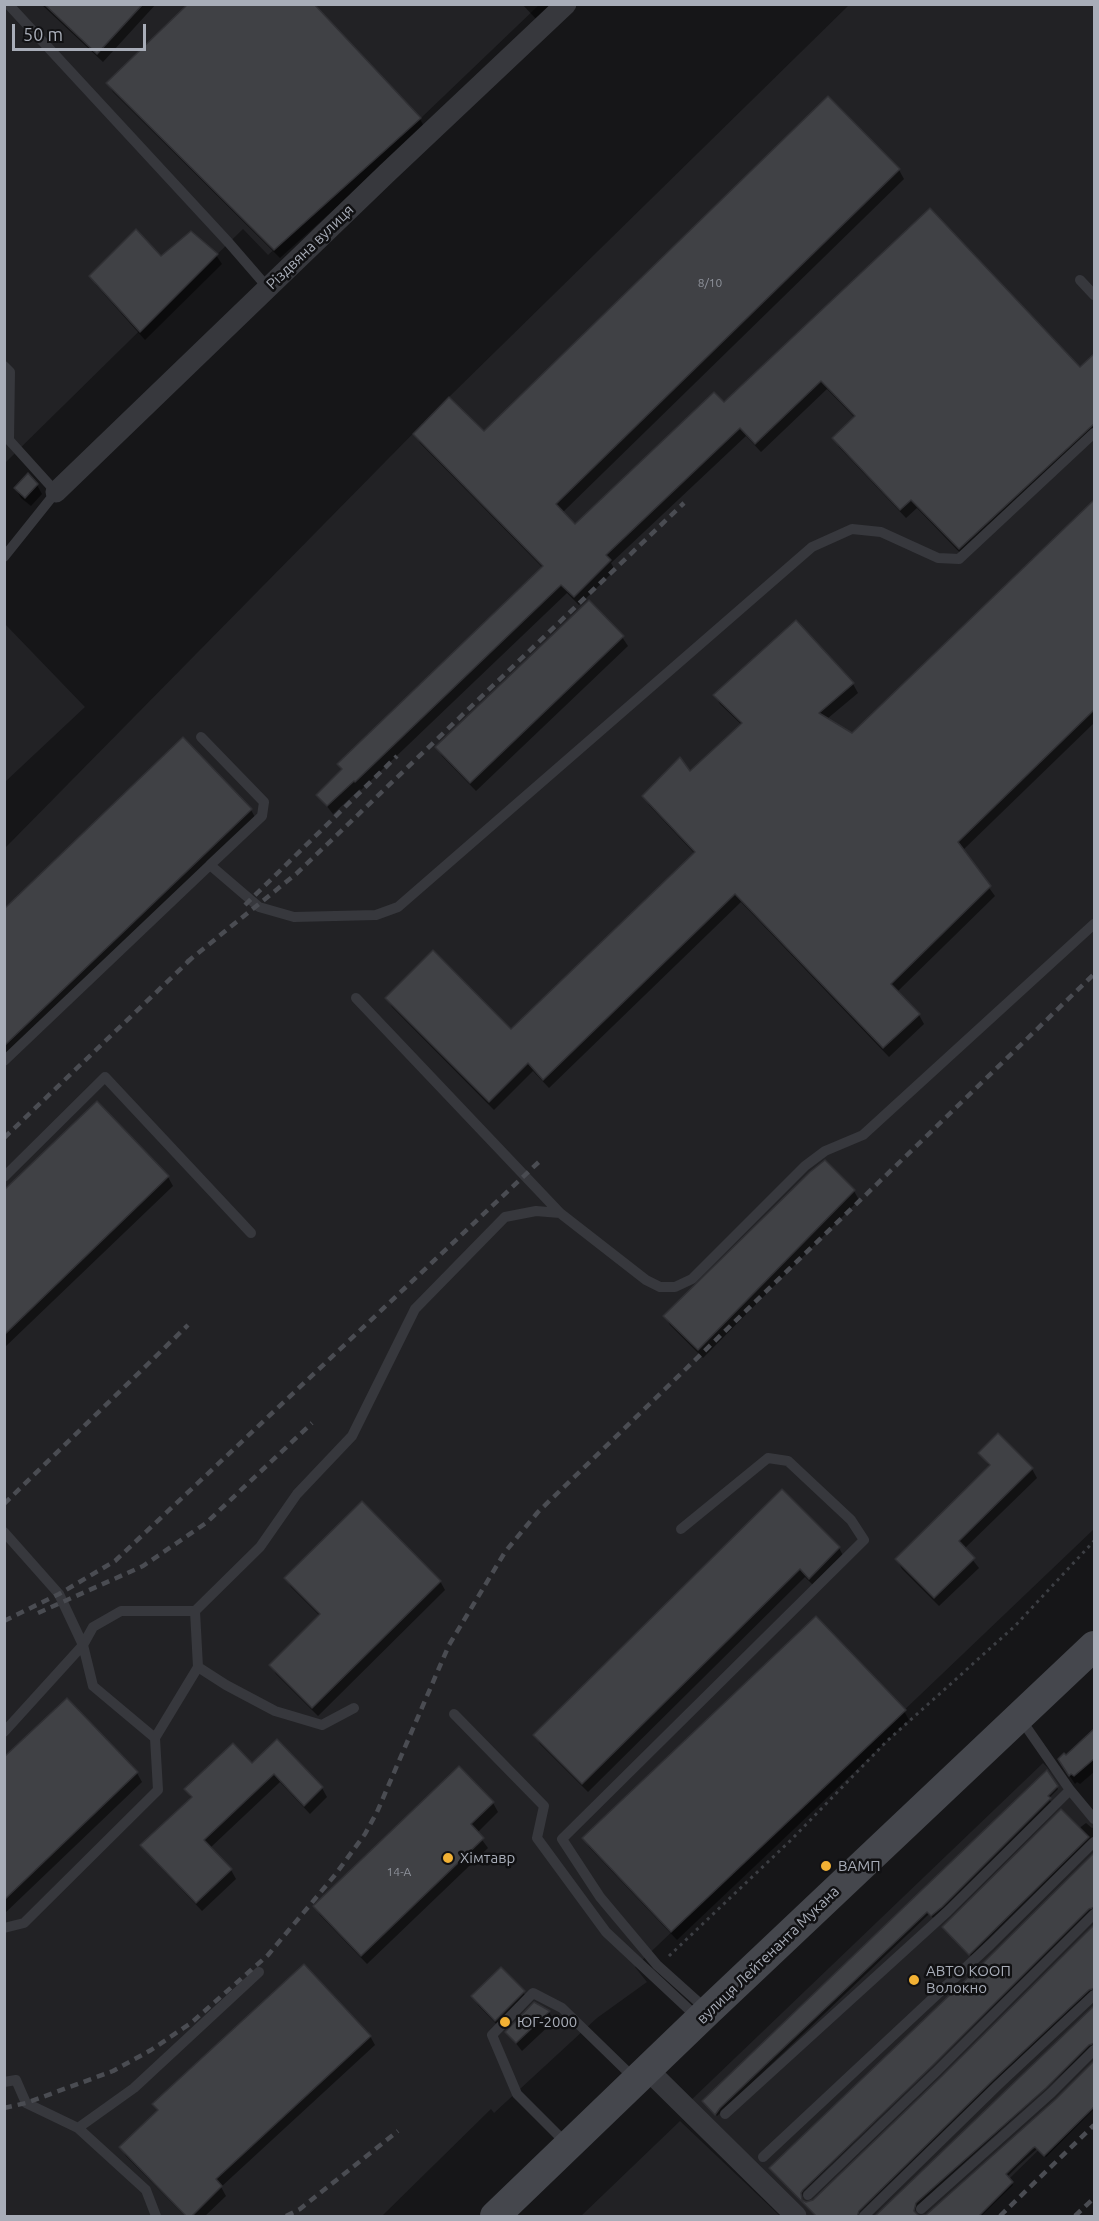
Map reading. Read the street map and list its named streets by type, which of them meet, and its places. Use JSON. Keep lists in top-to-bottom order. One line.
{"streets":{"main road":["вулиця Лейтенанта Мукана"],"street":["Різдвяна вулиця"]},"places":["Хімтавр","ВАМП","АВТО КООП Волокно","ЮГ-2000"],"house_numbers":["8/10","14-А"],"scale_bar":"50 m"}
